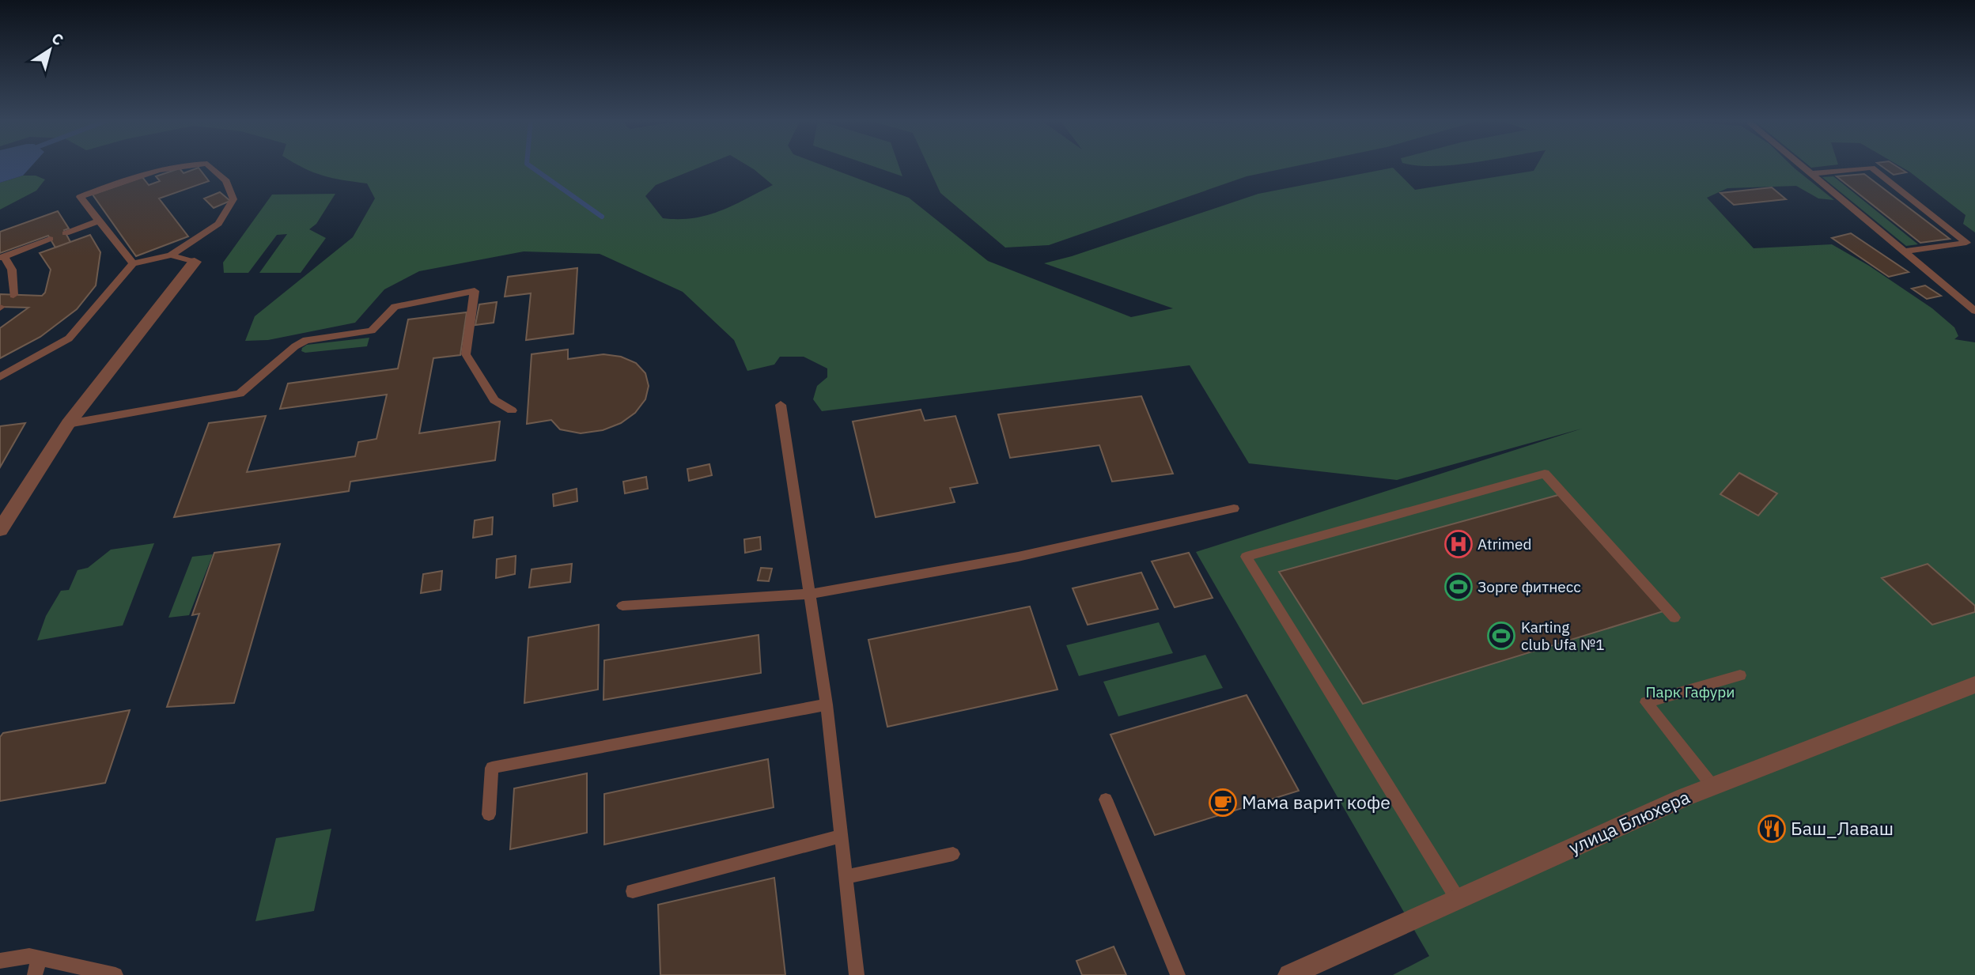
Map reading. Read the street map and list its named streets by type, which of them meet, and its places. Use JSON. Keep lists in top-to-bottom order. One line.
{"streets":{"street":["улица Блюхера"]},"parks":["Парк Гафури"],"places":{"hospital":["Atrimed"],"sports":["Зорге фитнесс","Karting club Ufa №1"],"cafe":["Мама варит кофе"],"restaurant":["Баш_Лаваш"]},"north":"top right"}
